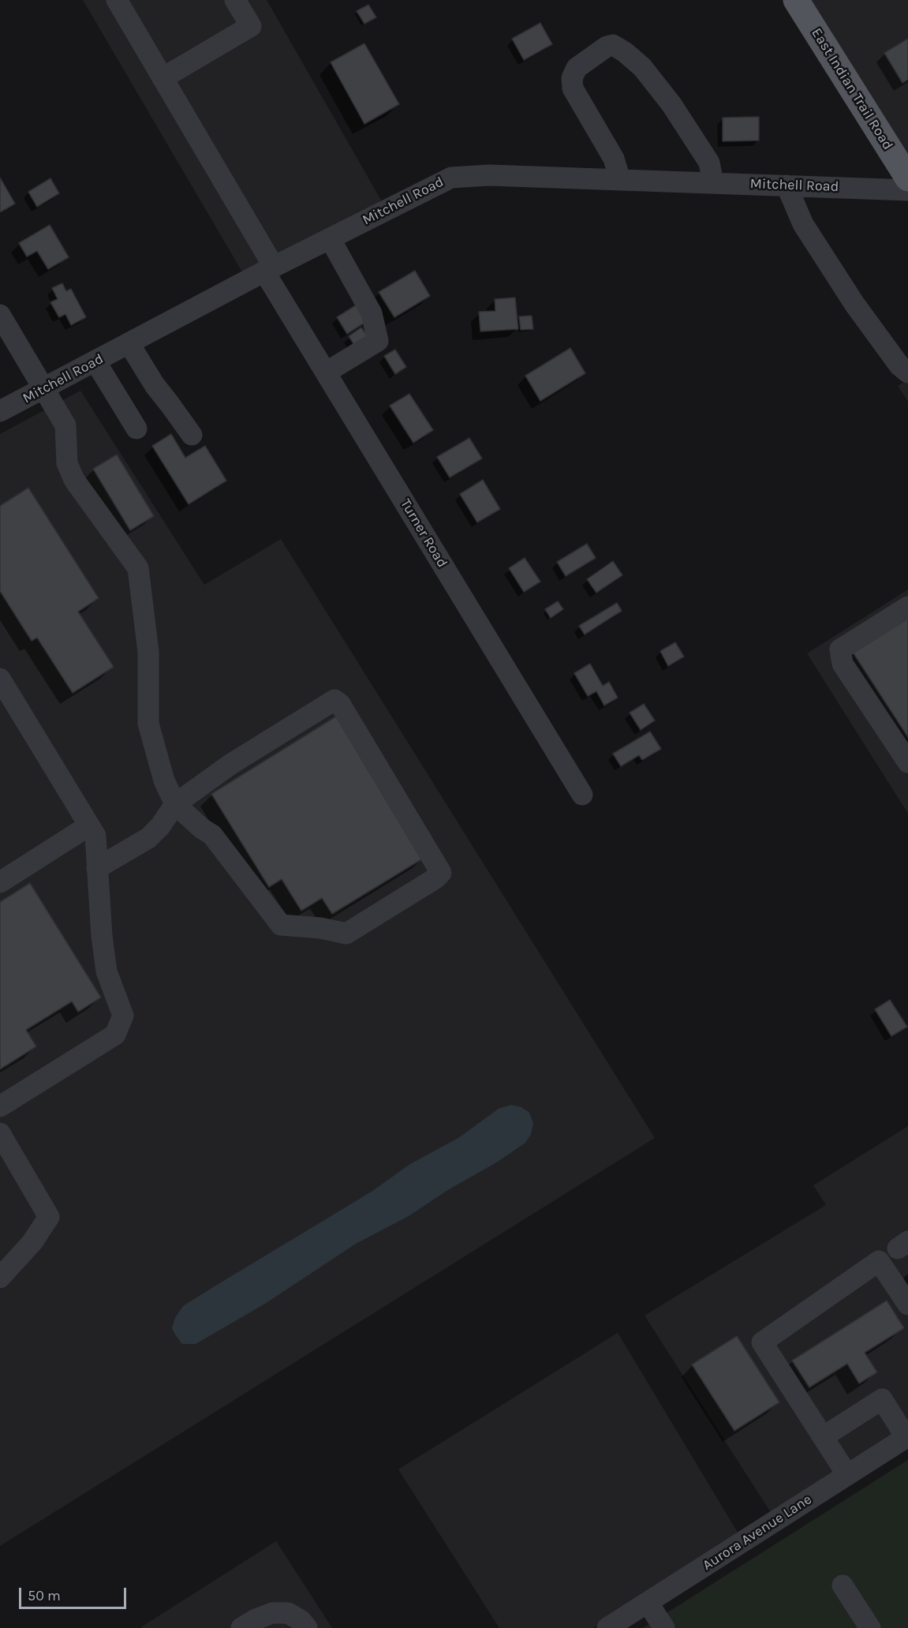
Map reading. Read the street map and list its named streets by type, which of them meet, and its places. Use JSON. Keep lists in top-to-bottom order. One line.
{"streets":{"main road":["East Indian Trail Road"],"street":["Mitchell Road","Turner Road","Aurora Avenue Lane"]},"crossings":[["Mitchell Road","Turner Road"]],"scale_bar":"50 m"}
